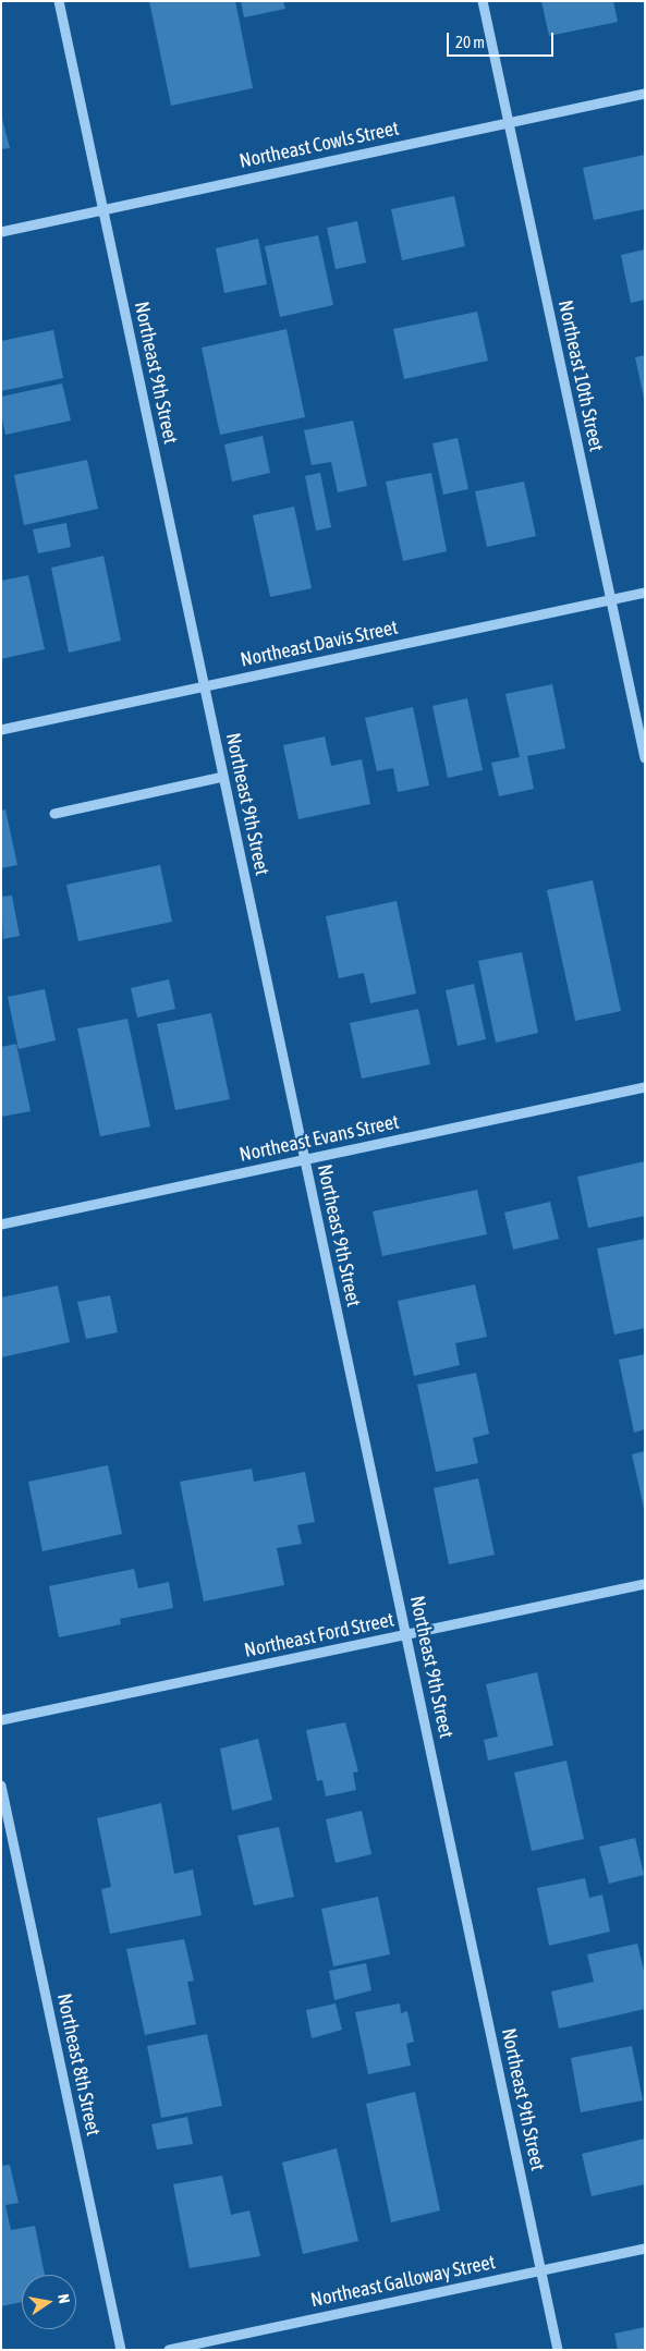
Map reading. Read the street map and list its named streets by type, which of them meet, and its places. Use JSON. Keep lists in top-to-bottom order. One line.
{"streets":{"street":["Northeast Cowls Street","Northeast 9th Street","Northeast 10th Street","Northeast Davis Street","Northeast Evans Street","Northeast Ford Street","Northeast 8th Street","Northeast Galloway Street"]},"crossings":[["Northeast Cowls Street","Northeast 9th Street"],["Northeast Cowls Street","Northeast 10th Street"],["Northeast 9th Street","Northeast Davis Street"],["Northeast 9th Street","Northeast Evans Street"],["Northeast 9th Street","Northeast Ford Street"],["Northeast 9th Street","Northeast Galloway Street"],["Northeast 10th Street","Northeast Davis Street"]],"scale_bar":"20 m","north":"right"}
